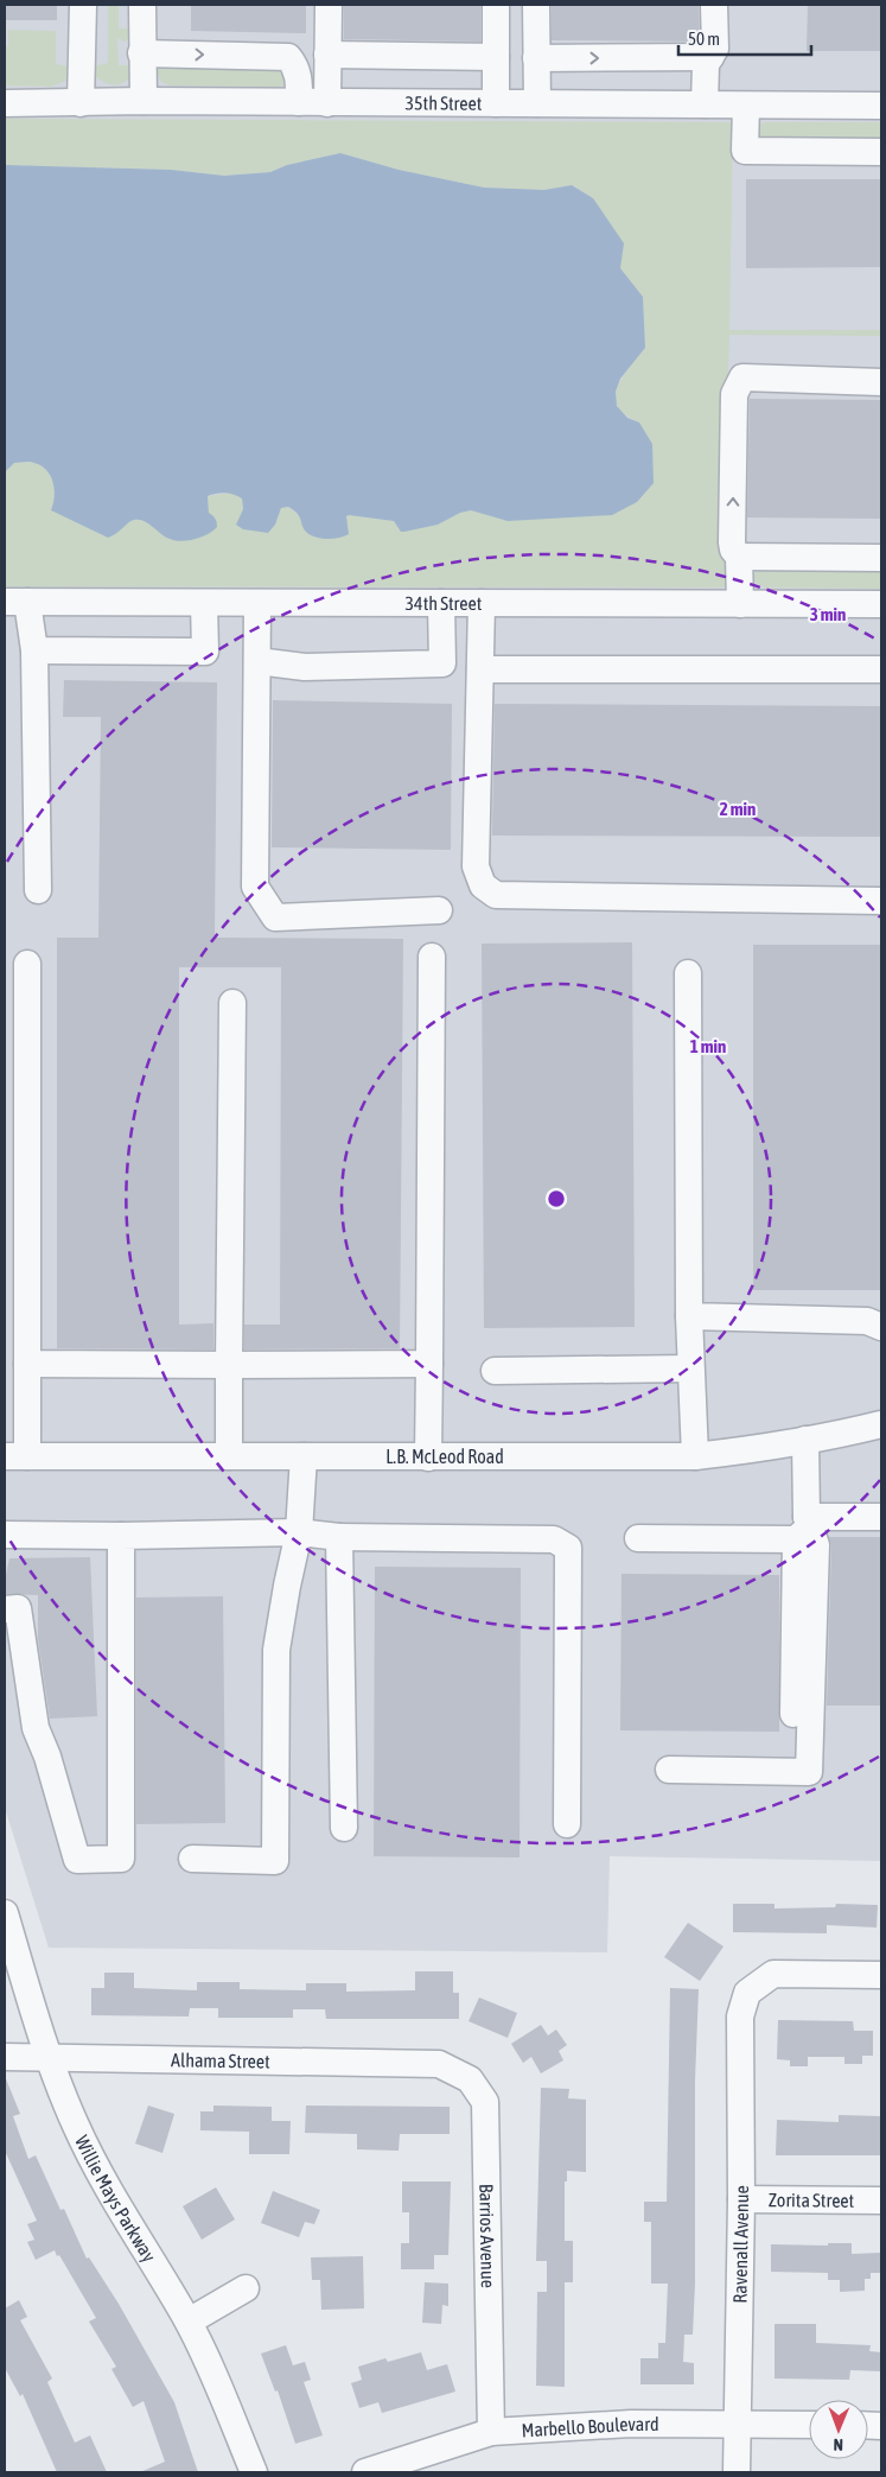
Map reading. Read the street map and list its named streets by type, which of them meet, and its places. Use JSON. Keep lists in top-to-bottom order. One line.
{"streets":{"street":["35th Street","34th Street","L.B. McLeod Road","Alhama Street","Willie Mays Parkway","Zorita Street","Barrios Avenue","Ravenall Avenue","Marbello Boulevard"]},"crossings":[["Alhama Street","Willie Mays Parkway"],["Alhama Street","Barrios Avenue"],["Zorita Street","Ravenall Avenue"],["Barrios Avenue","Marbello Boulevard"],["Ravenall Avenue","Marbello Boulevard"]],"scale_bar":"50 m","north":"bottom","rings":["3 min","2 min","1 min"]}
